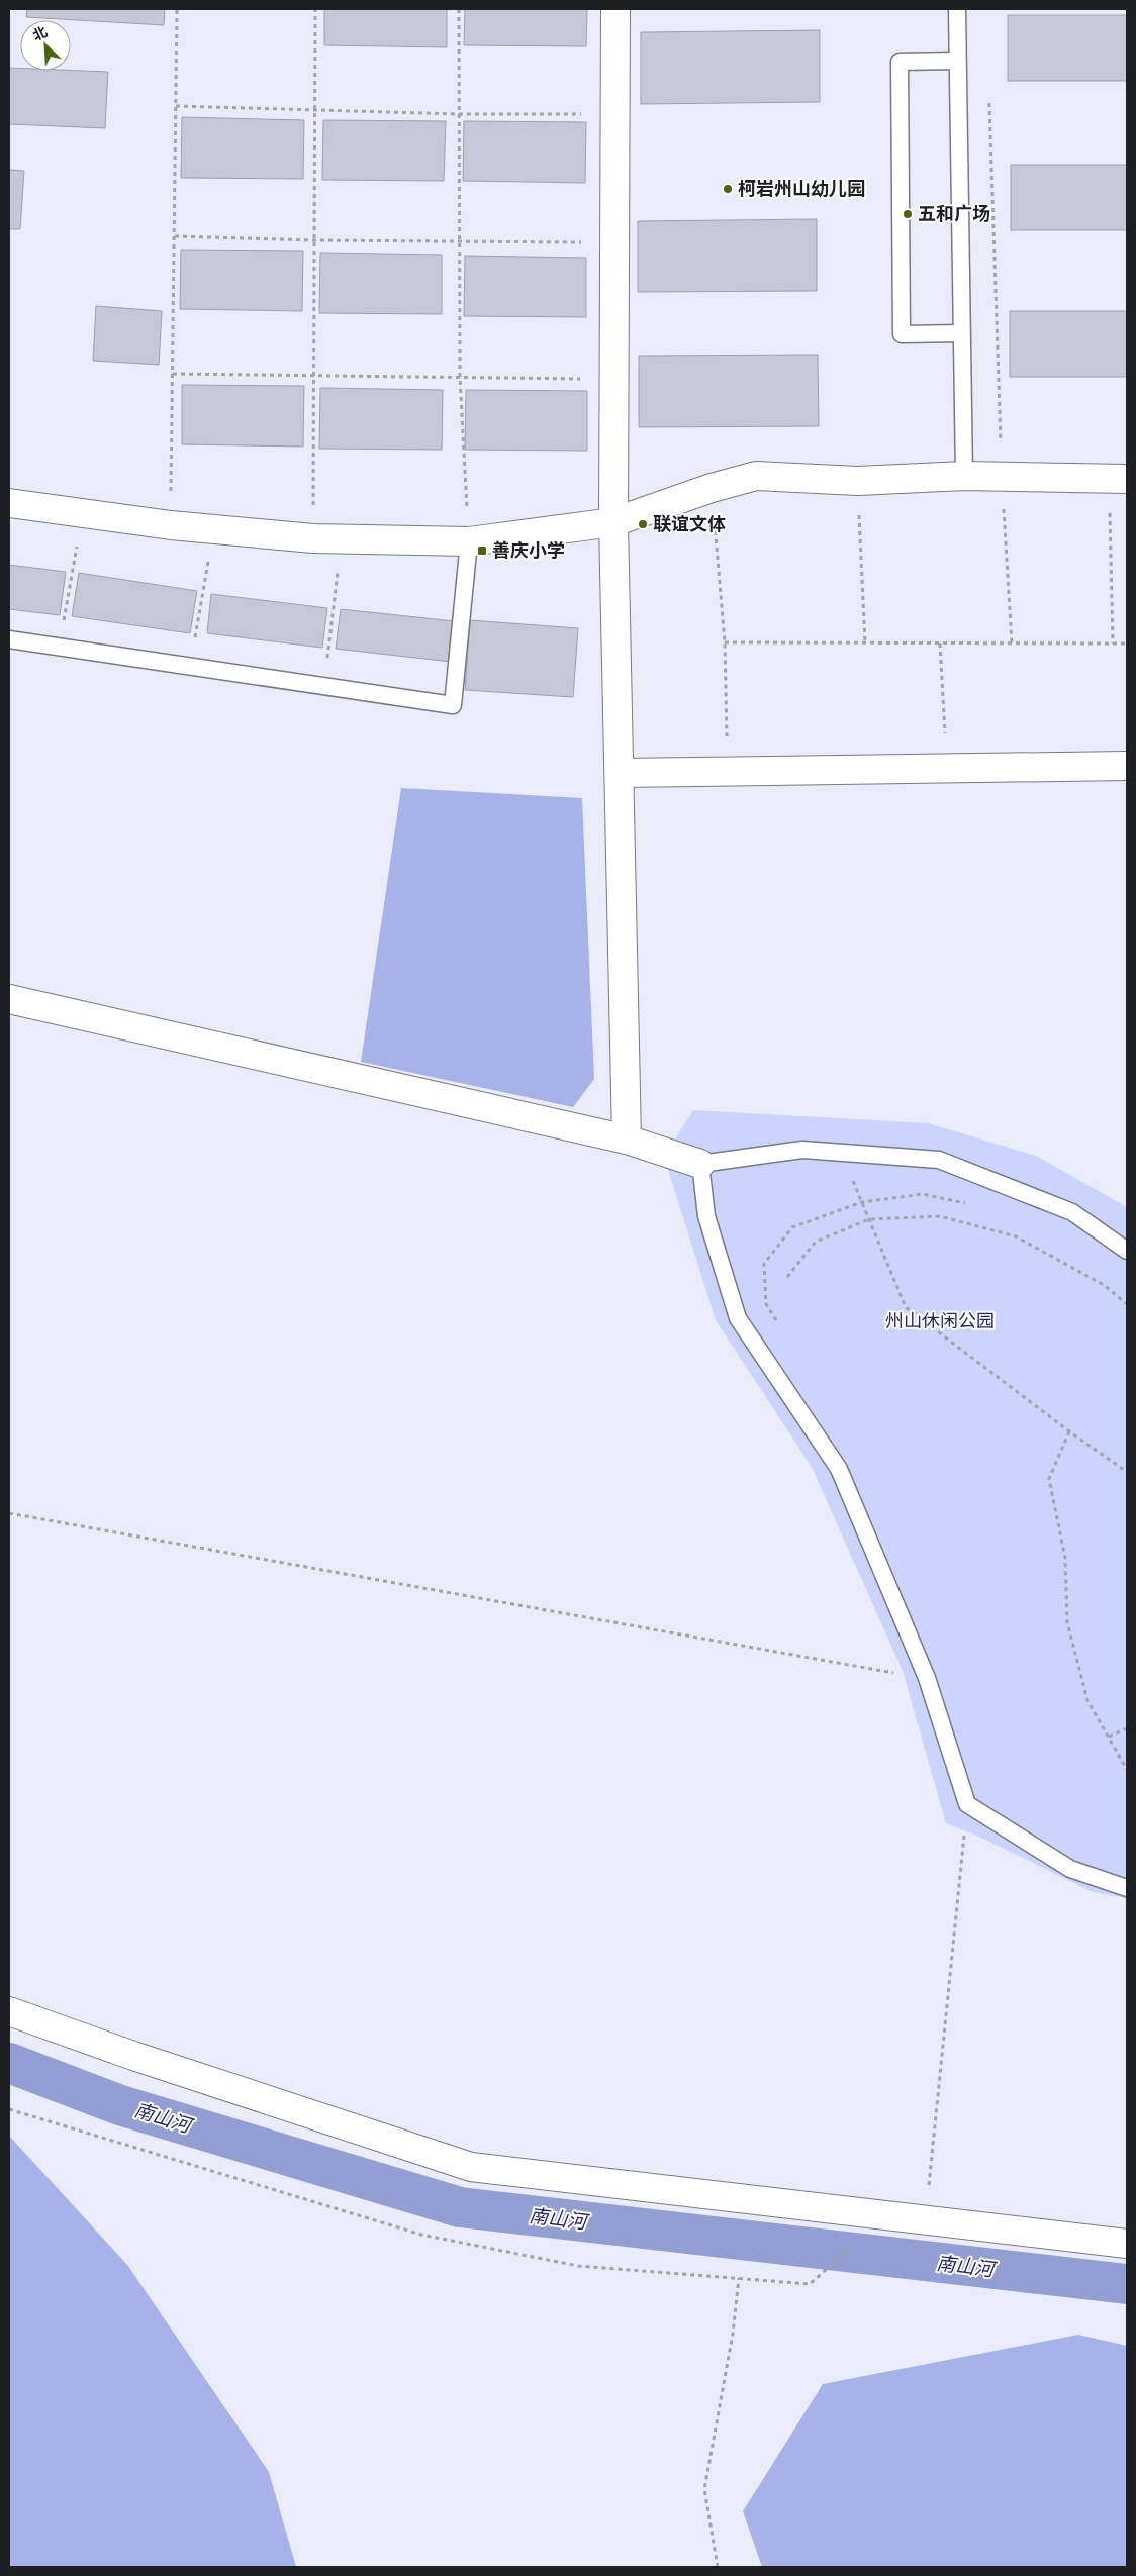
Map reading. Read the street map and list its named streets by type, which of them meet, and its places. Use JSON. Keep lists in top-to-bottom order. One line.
{"water":["南山河"],"parks":["州山休闲公园"],"places":{"other":["柯岩州山幼儿园","五和广场","联谊文体"],"transit":["善庆小学"]},"north":"top left"}
